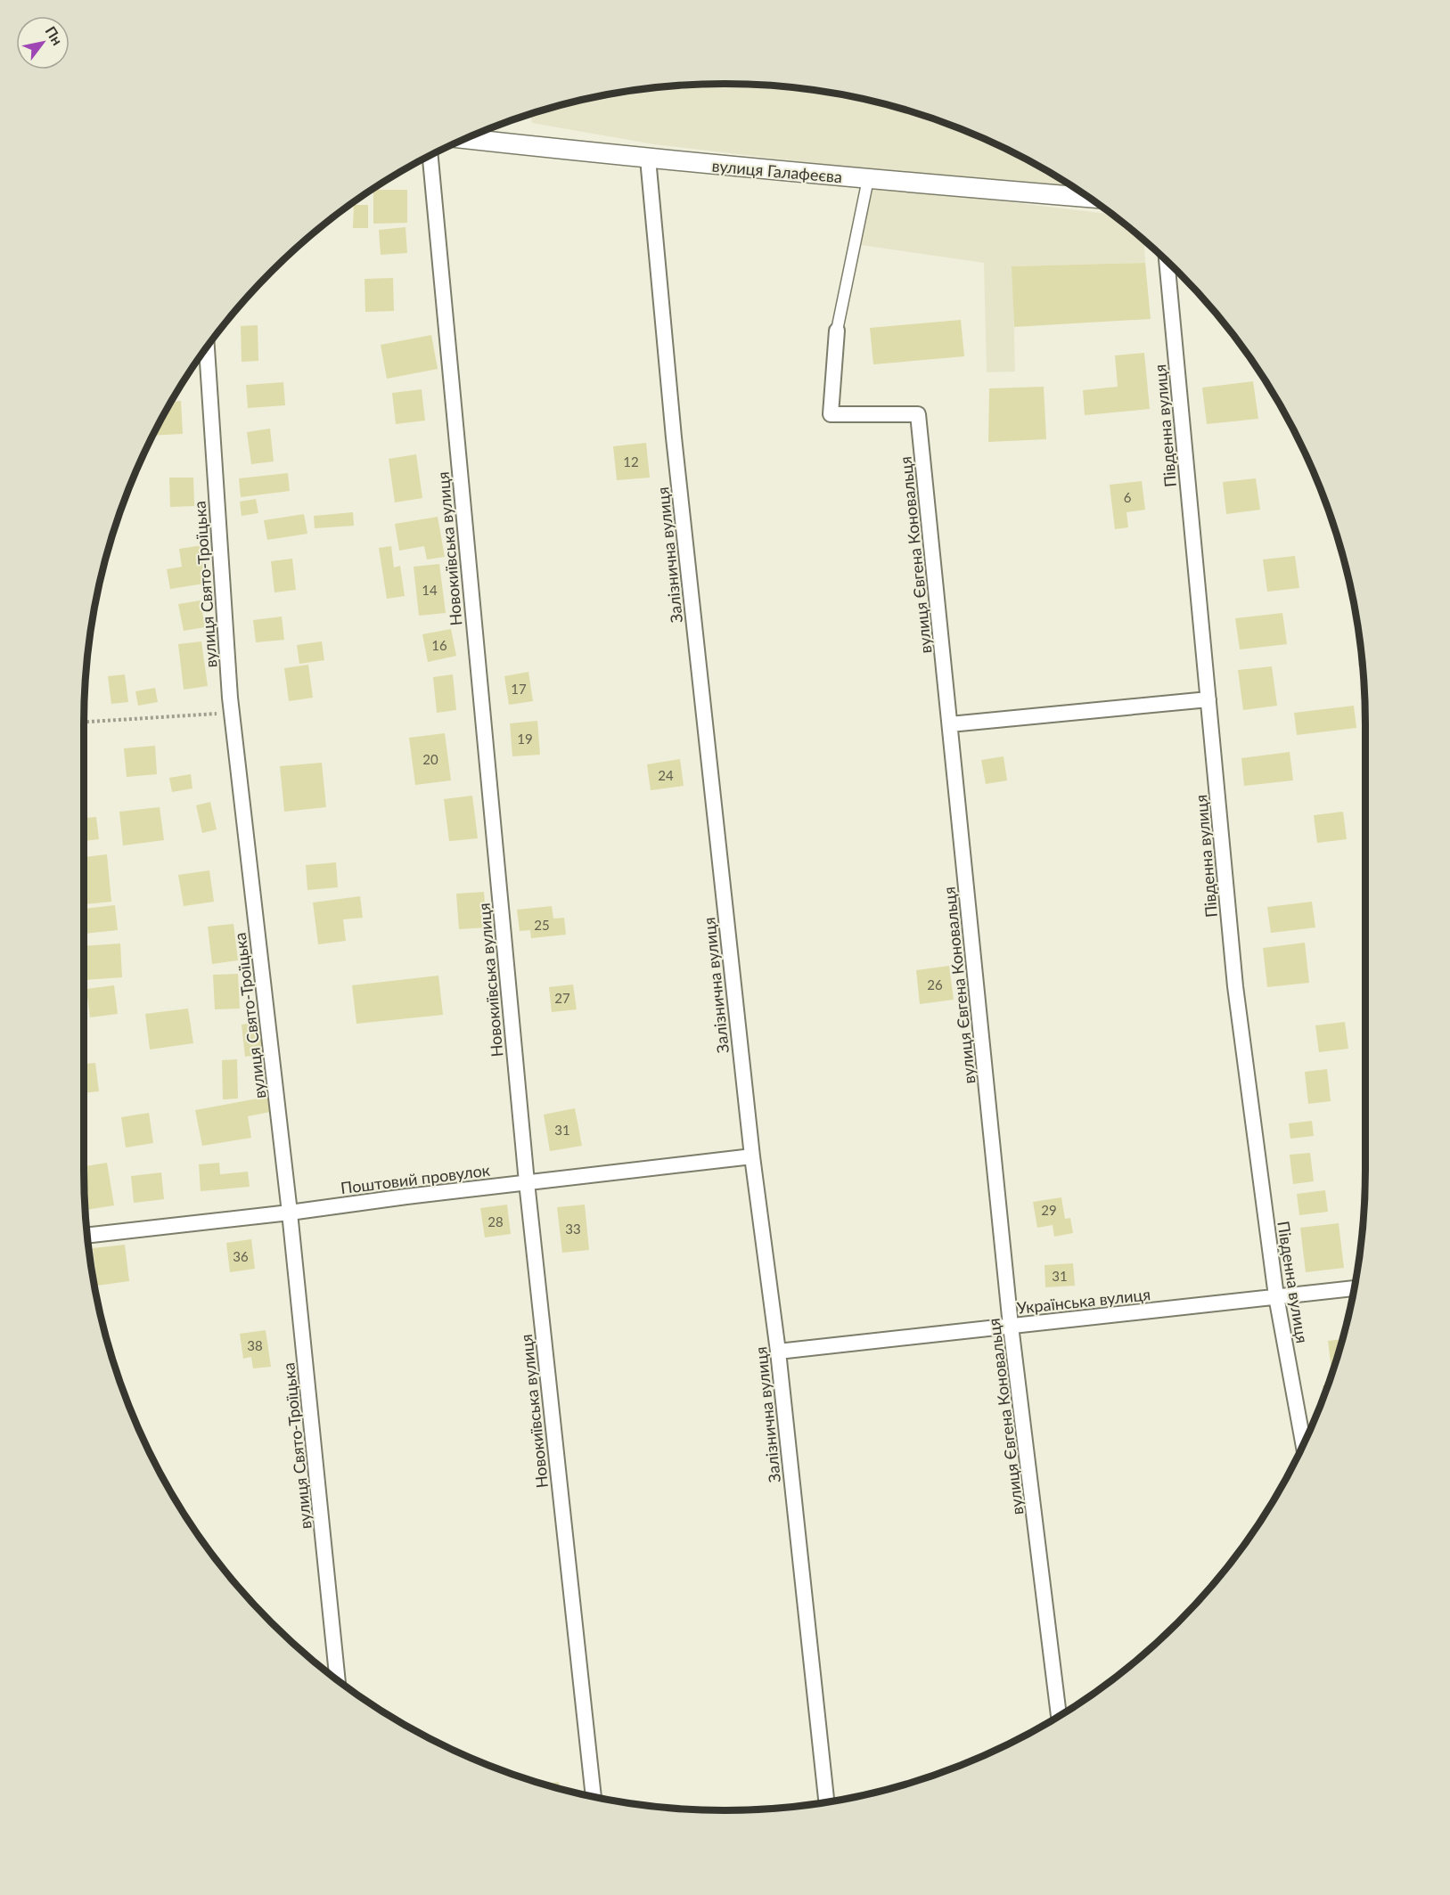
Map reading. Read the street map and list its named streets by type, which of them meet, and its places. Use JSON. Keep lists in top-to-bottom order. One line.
{"streets":{"street":["вулиця Галафеєва","Південна вулиця","Новокиївська вулиця","Залізнична вулиця","вулиця Євгена Коновальця","вулиця Свято-Троїцька","Поштовий провулок","Українська вулиця"]},"crossings":[["вулиця Галафеєва","Залізнична вулиця"],["Південна вулиця","Українська вулиця"],["Новокиївська вулиця","Поштовий провулок"],["Залізнична вулиця","Поштовий провулок"],["Залізнична вулиця","Українська вулиця"],["вулиця Євгена Коновальця","Українська вулиця"],["вулиця Свято-Троїцька","Поштовий провулок"]],"house_numbers":["12","6","14","16","17","19","20","24","25","26","27","31","29","28","33","36","31","38"],"north":"top right"}
